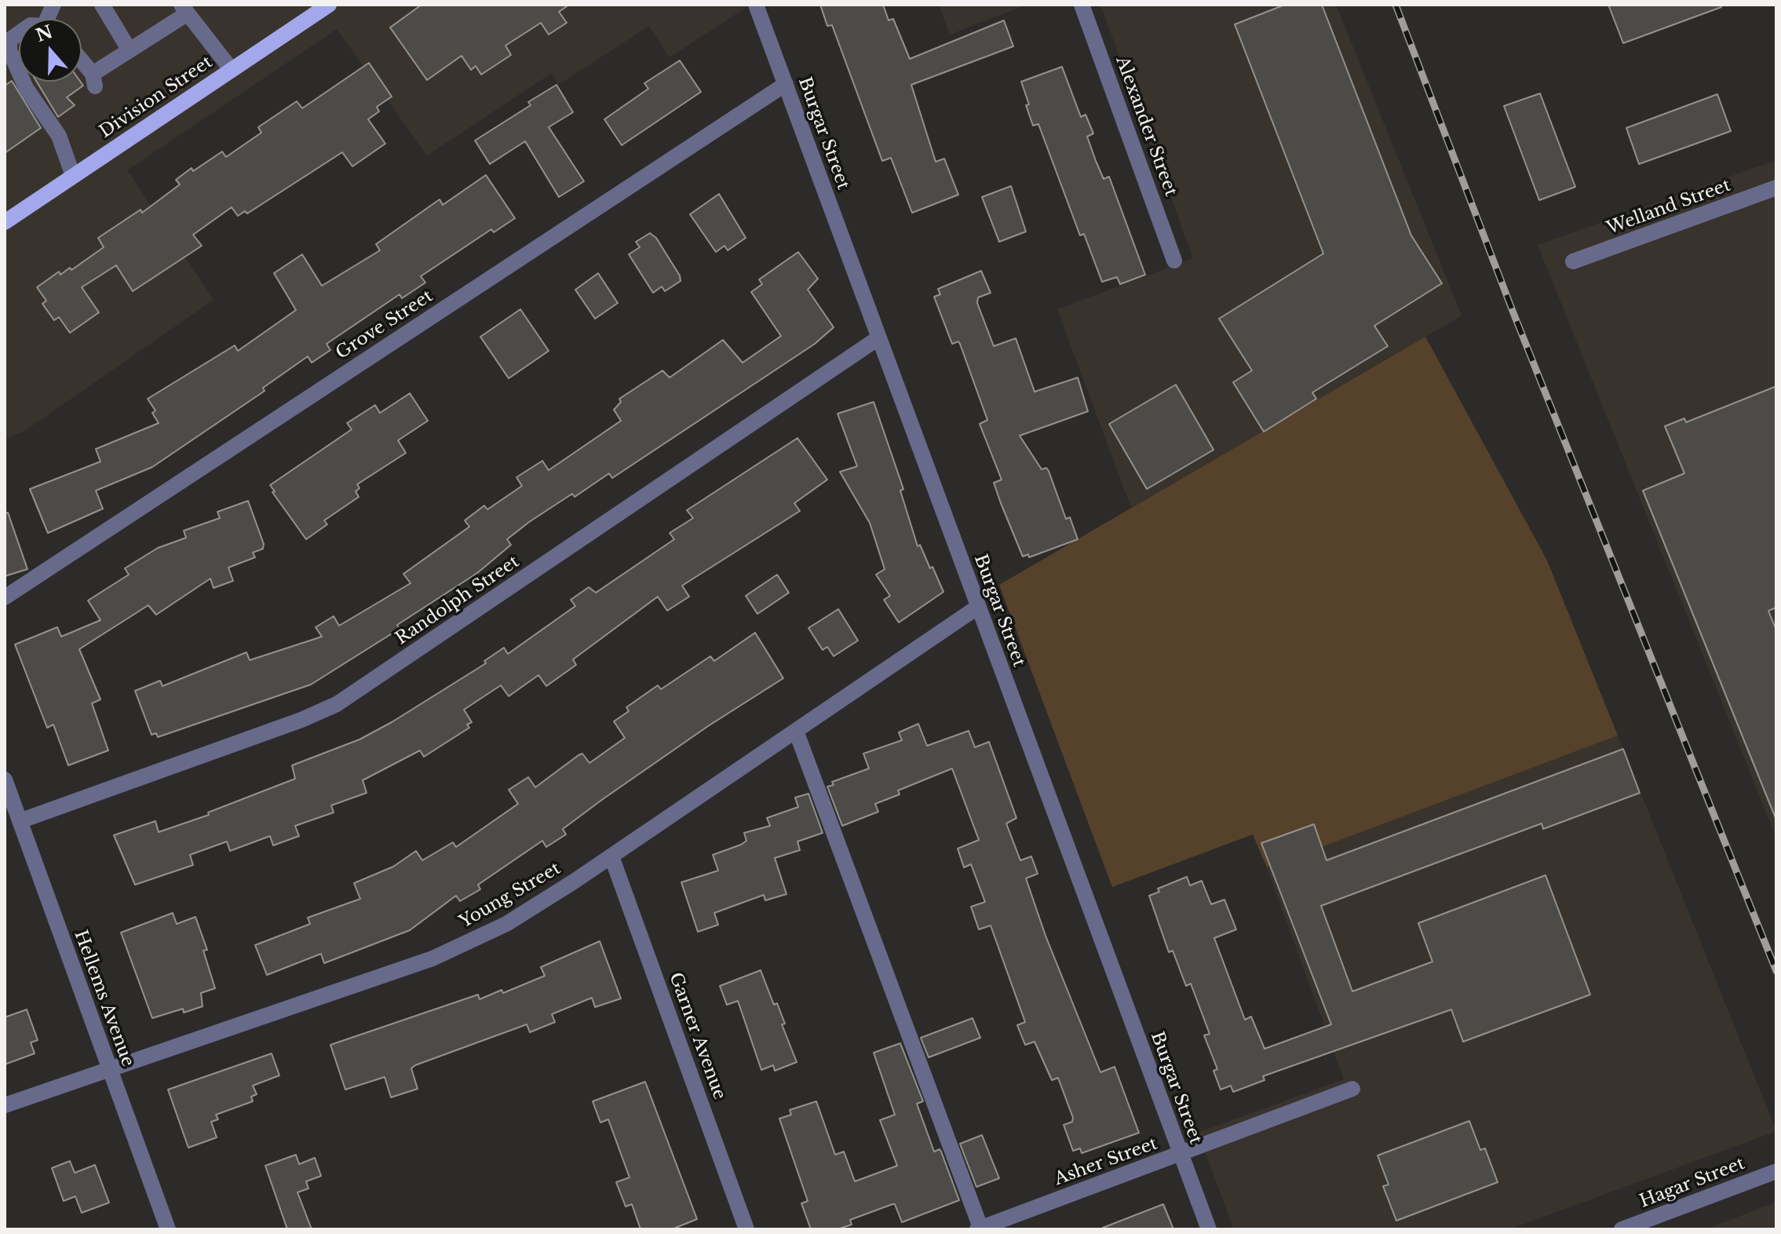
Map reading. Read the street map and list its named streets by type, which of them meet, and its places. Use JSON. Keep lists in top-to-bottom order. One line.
{"streets":{"main road":["Division Street"],"street":["Alexander Street","Burgar Street","Welland Street","Grove Street","Randolph Street","Young Street","Hellems Avenue","Garner Avenue","Asher Street","Hagar Street"]},"crossings":[["Burgar Street","Grove Street"],["Burgar Street","Randolph Street"],["Burgar Street","Young Street"],["Burgar Street","Asher Street"],["Randolph Street","Hellems Avenue"],["Young Street","Hellems Avenue"],["Young Street","Garner Avenue"]],"north":"top"}
